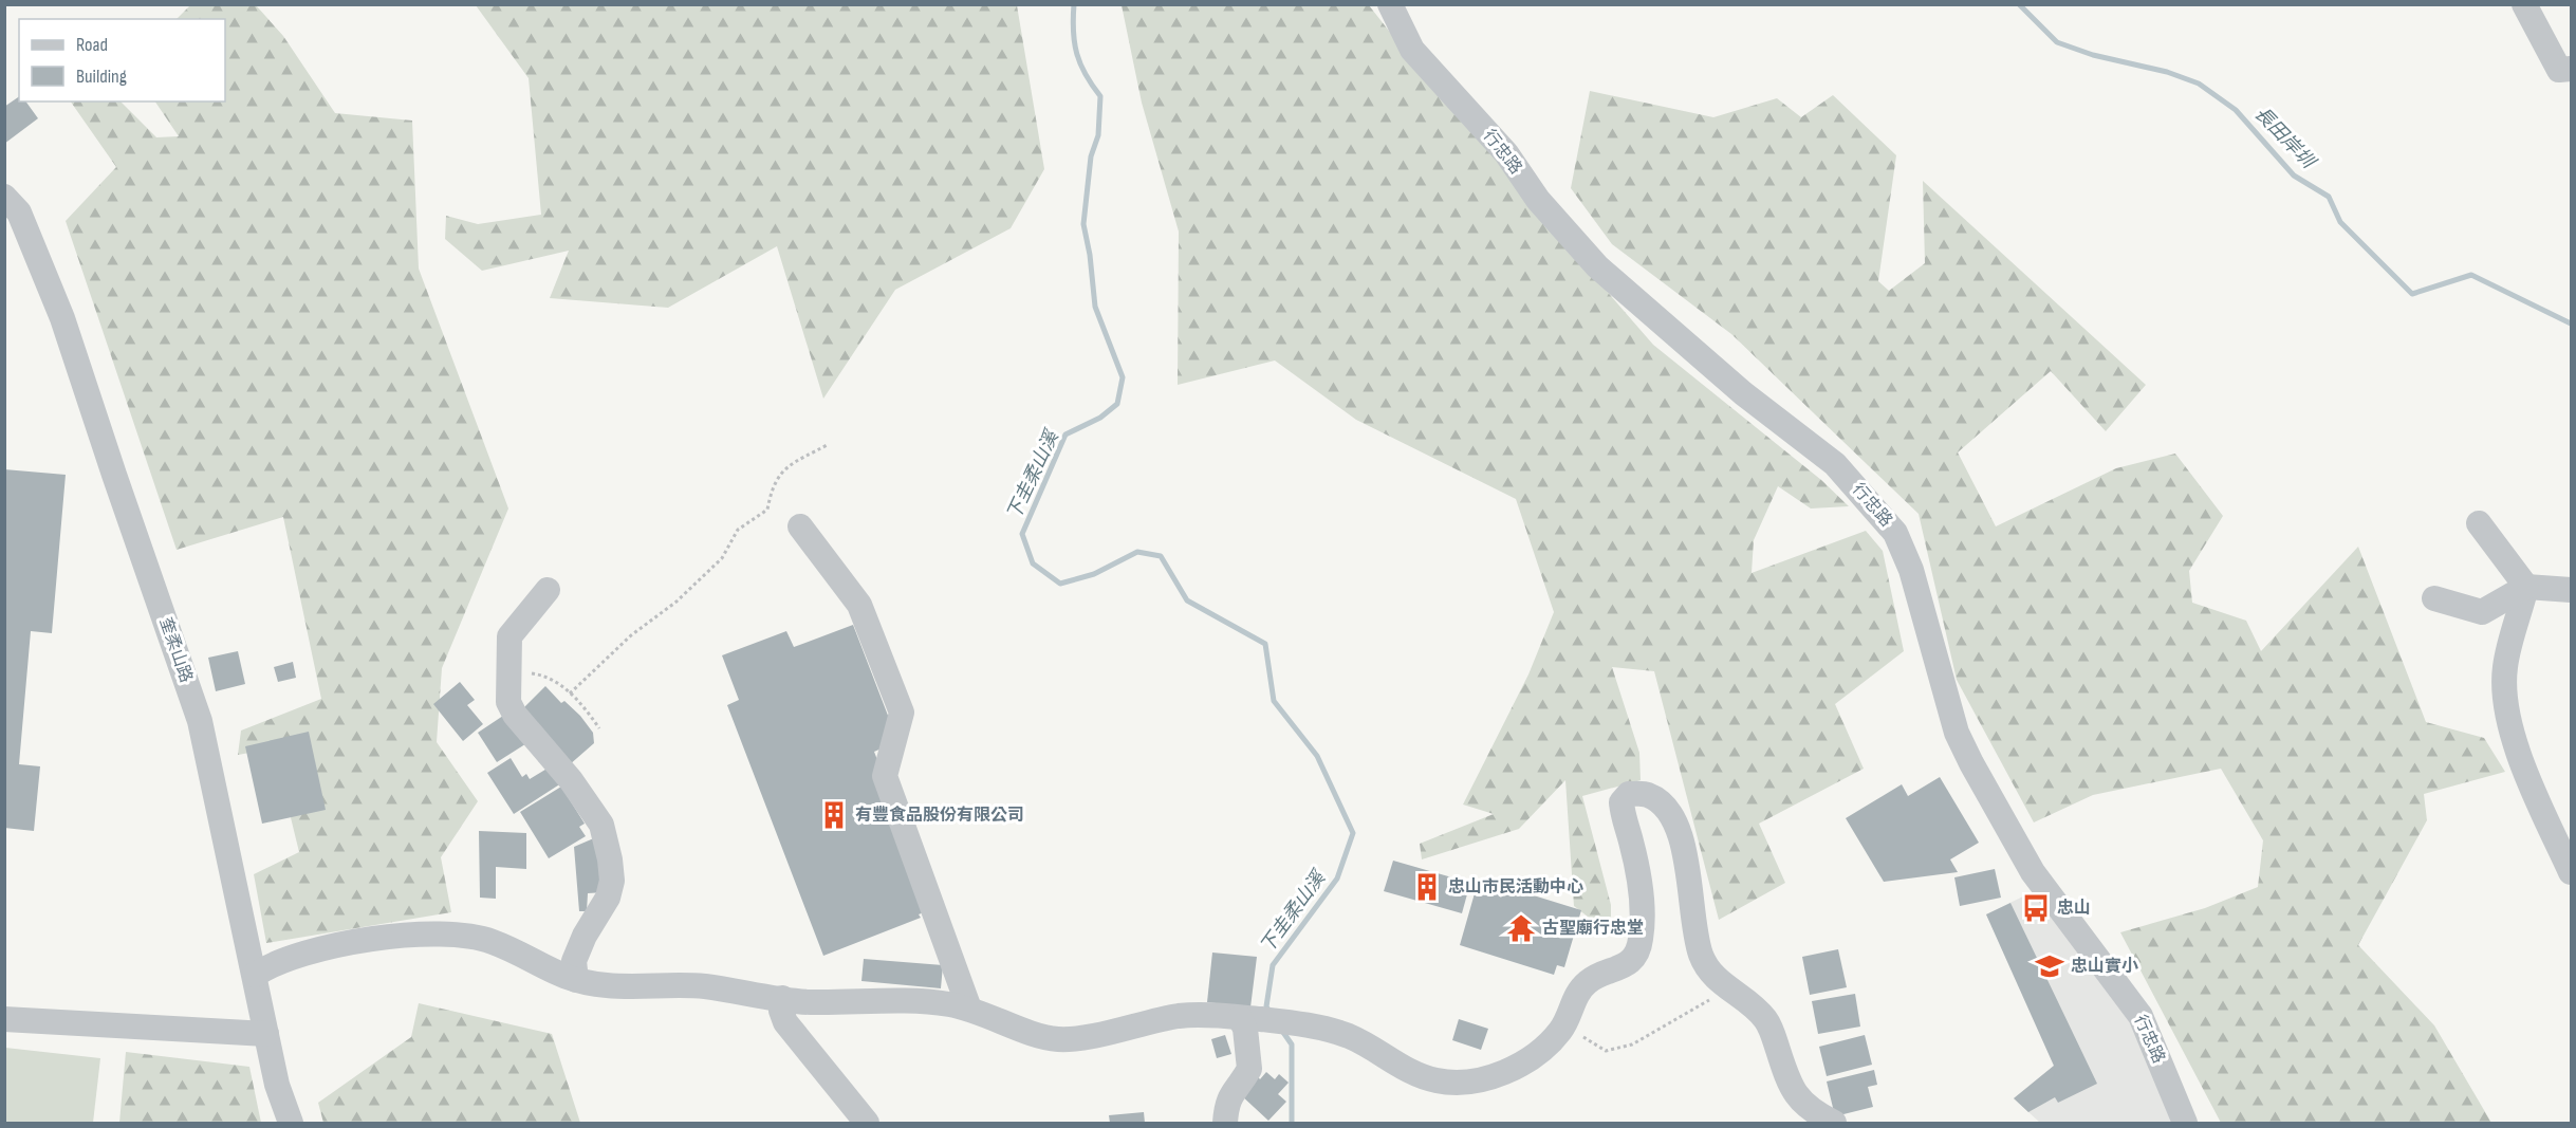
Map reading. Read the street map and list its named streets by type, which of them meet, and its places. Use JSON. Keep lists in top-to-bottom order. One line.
{"streets":{"street":["行忠路","奎柔山路"]},"water":["長田岸圳","下圭柔山溪"],"places":{"building":["有豐食品股份有限公司","忠山市民活動中心"],"bus stop":["忠山"],"temple":["古聖廟行忠堂"],"school or university":["忠山實小"]},"legend":["Road","Building"]}
